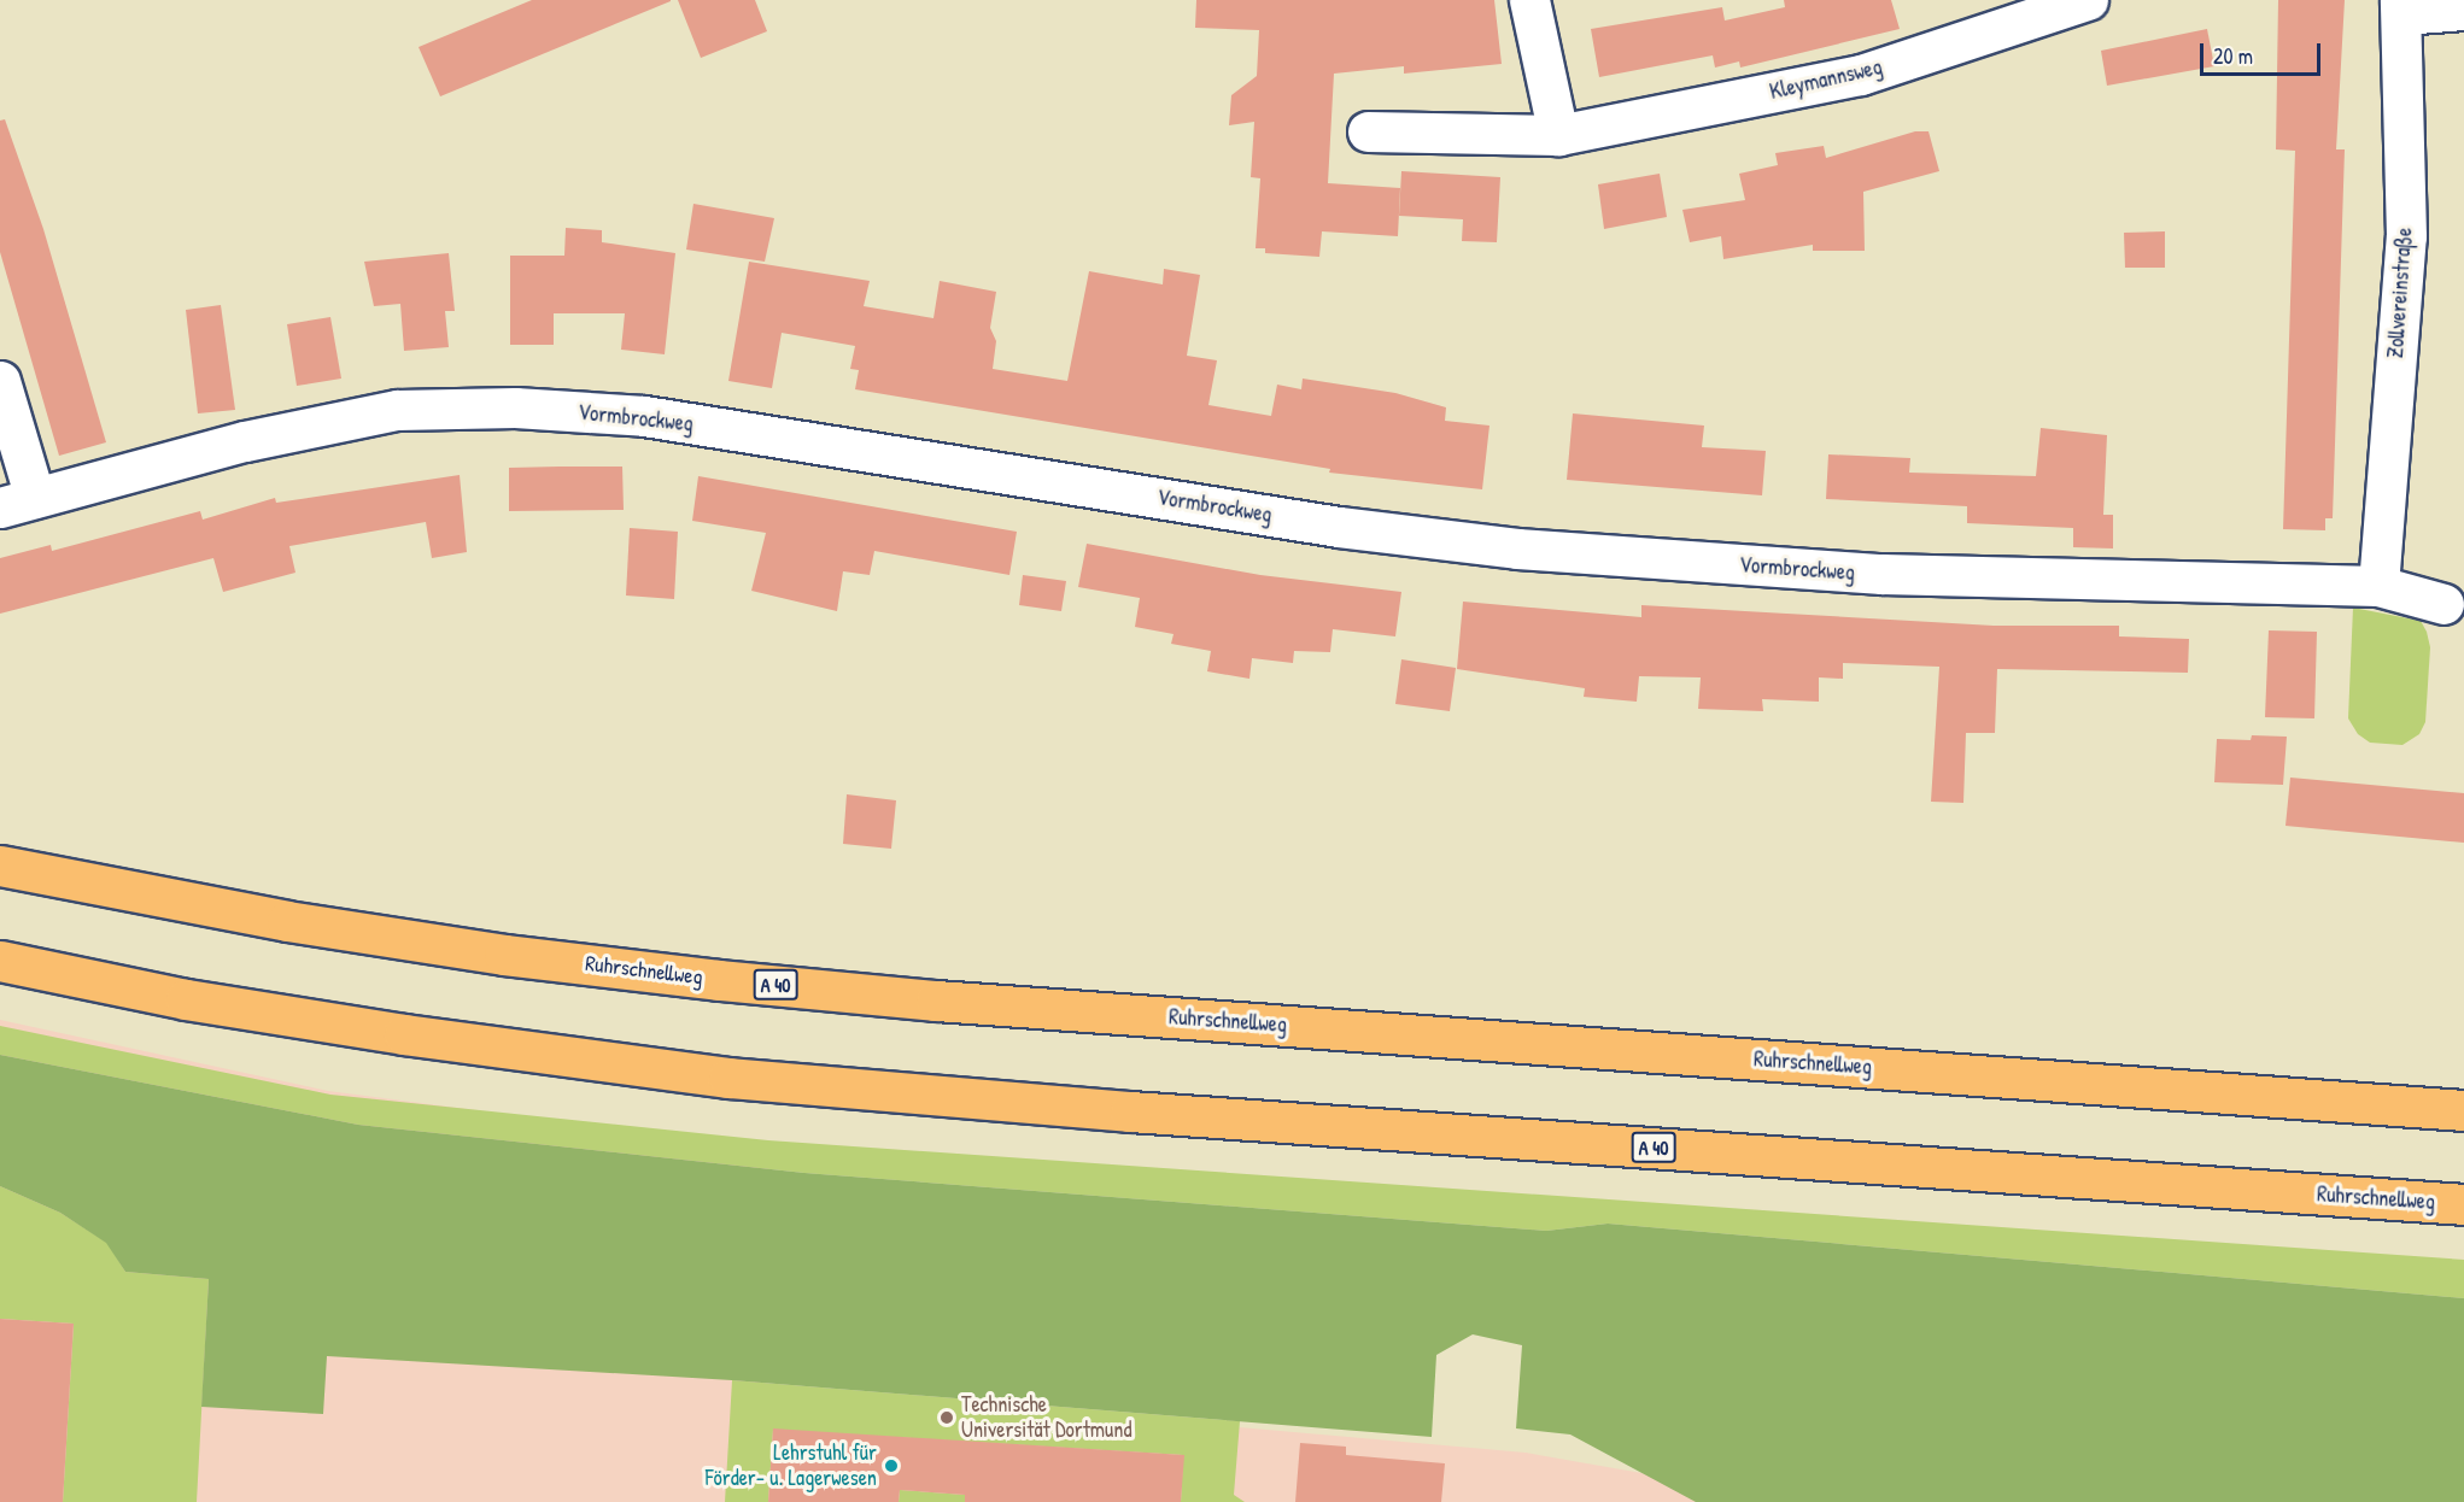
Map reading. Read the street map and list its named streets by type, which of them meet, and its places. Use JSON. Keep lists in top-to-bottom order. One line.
{"streets":{"highway":["Ruhrschnellweg","A 40"],"street":["Kleymannsweg","Zollvereinstraße","Vormbrockweg"]},"crossings":[["Zollvereinstraße","Vormbrockweg"]],"places":["Technische Universität Dortmund","Lehrstuhl für Förder- u. Lagerwesen"],"scale_bar":"20 m"}
